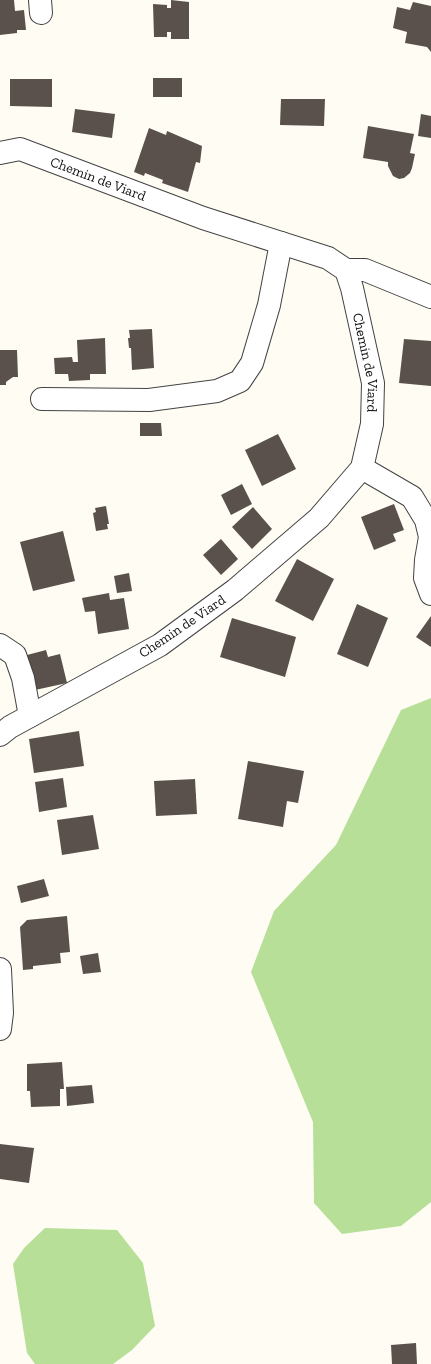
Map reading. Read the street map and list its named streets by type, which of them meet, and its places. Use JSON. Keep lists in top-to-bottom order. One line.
{"streets":{"street":["Chemin de Viard"]}}
